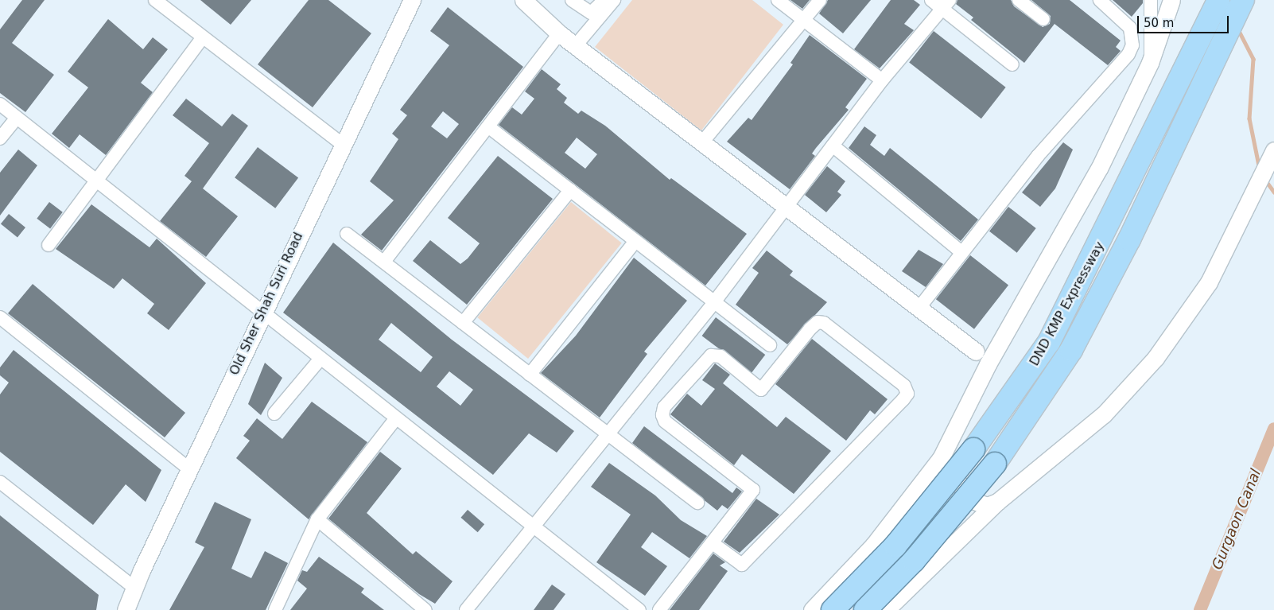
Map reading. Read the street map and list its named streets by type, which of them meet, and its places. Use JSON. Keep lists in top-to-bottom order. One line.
{"streets":{"highway":["DND KMP Expressway"],"street":["Old Sher Shah Suri Road"]},"water":["Gurgaon Canal"],"scale_bar":"50 m"}
